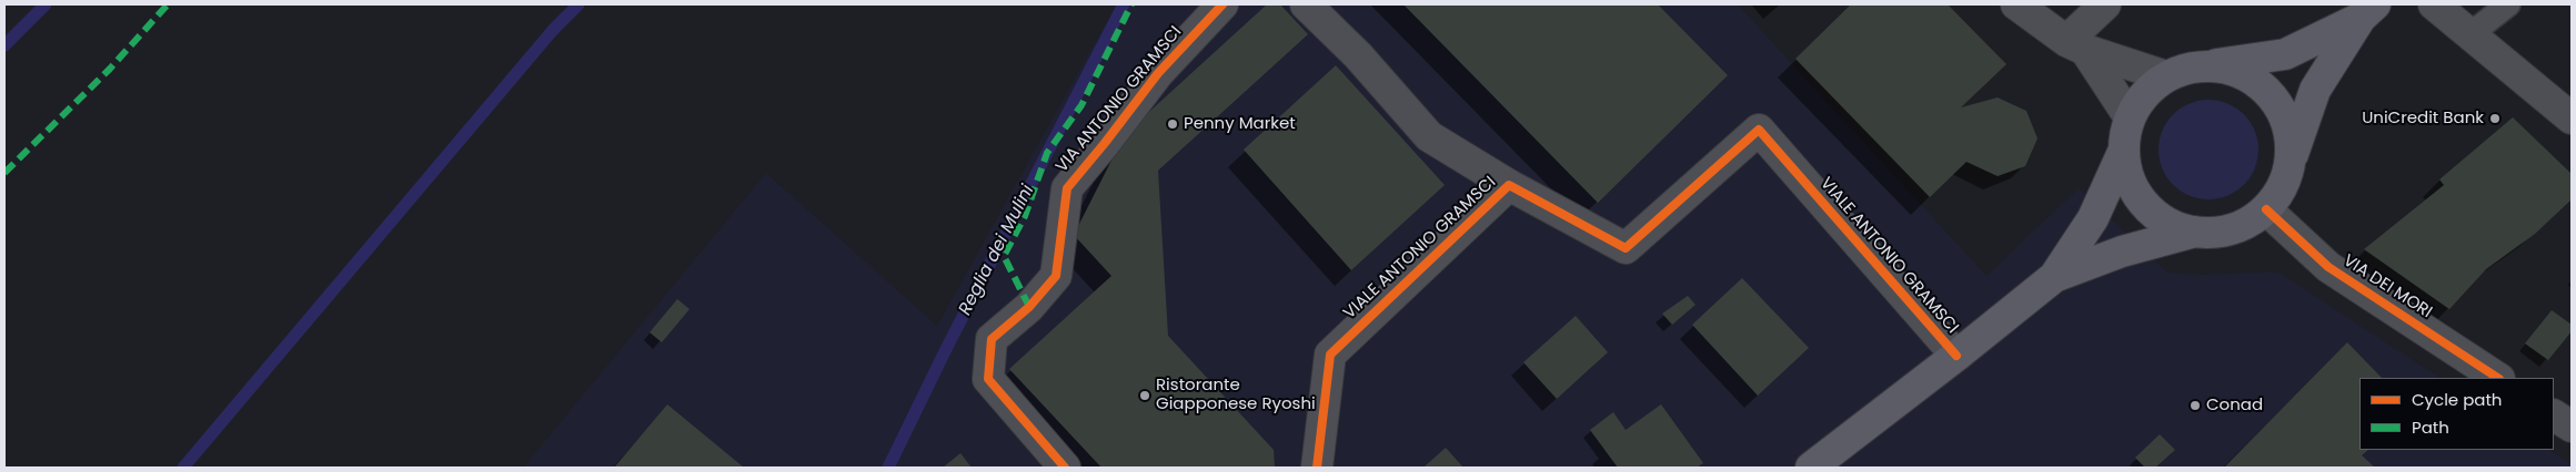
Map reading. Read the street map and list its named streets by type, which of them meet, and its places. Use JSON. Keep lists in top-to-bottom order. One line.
{"streets":{"main road":["VIALE ANTONIO GRAMSCI"],"street":["VIA ANTONIO GRAMSCI","VIA DEI MORI"]},"crossings":[["VIALE ANTONIO GRAMSCI","VIA DEI MORI"]],"water":["Reglia dei Mulini"],"places":["UniCredit Bank","Penny Market","Ristorante Giapponese Ryoshi","Conad"],"legend":["Cycle path","Path"]}
